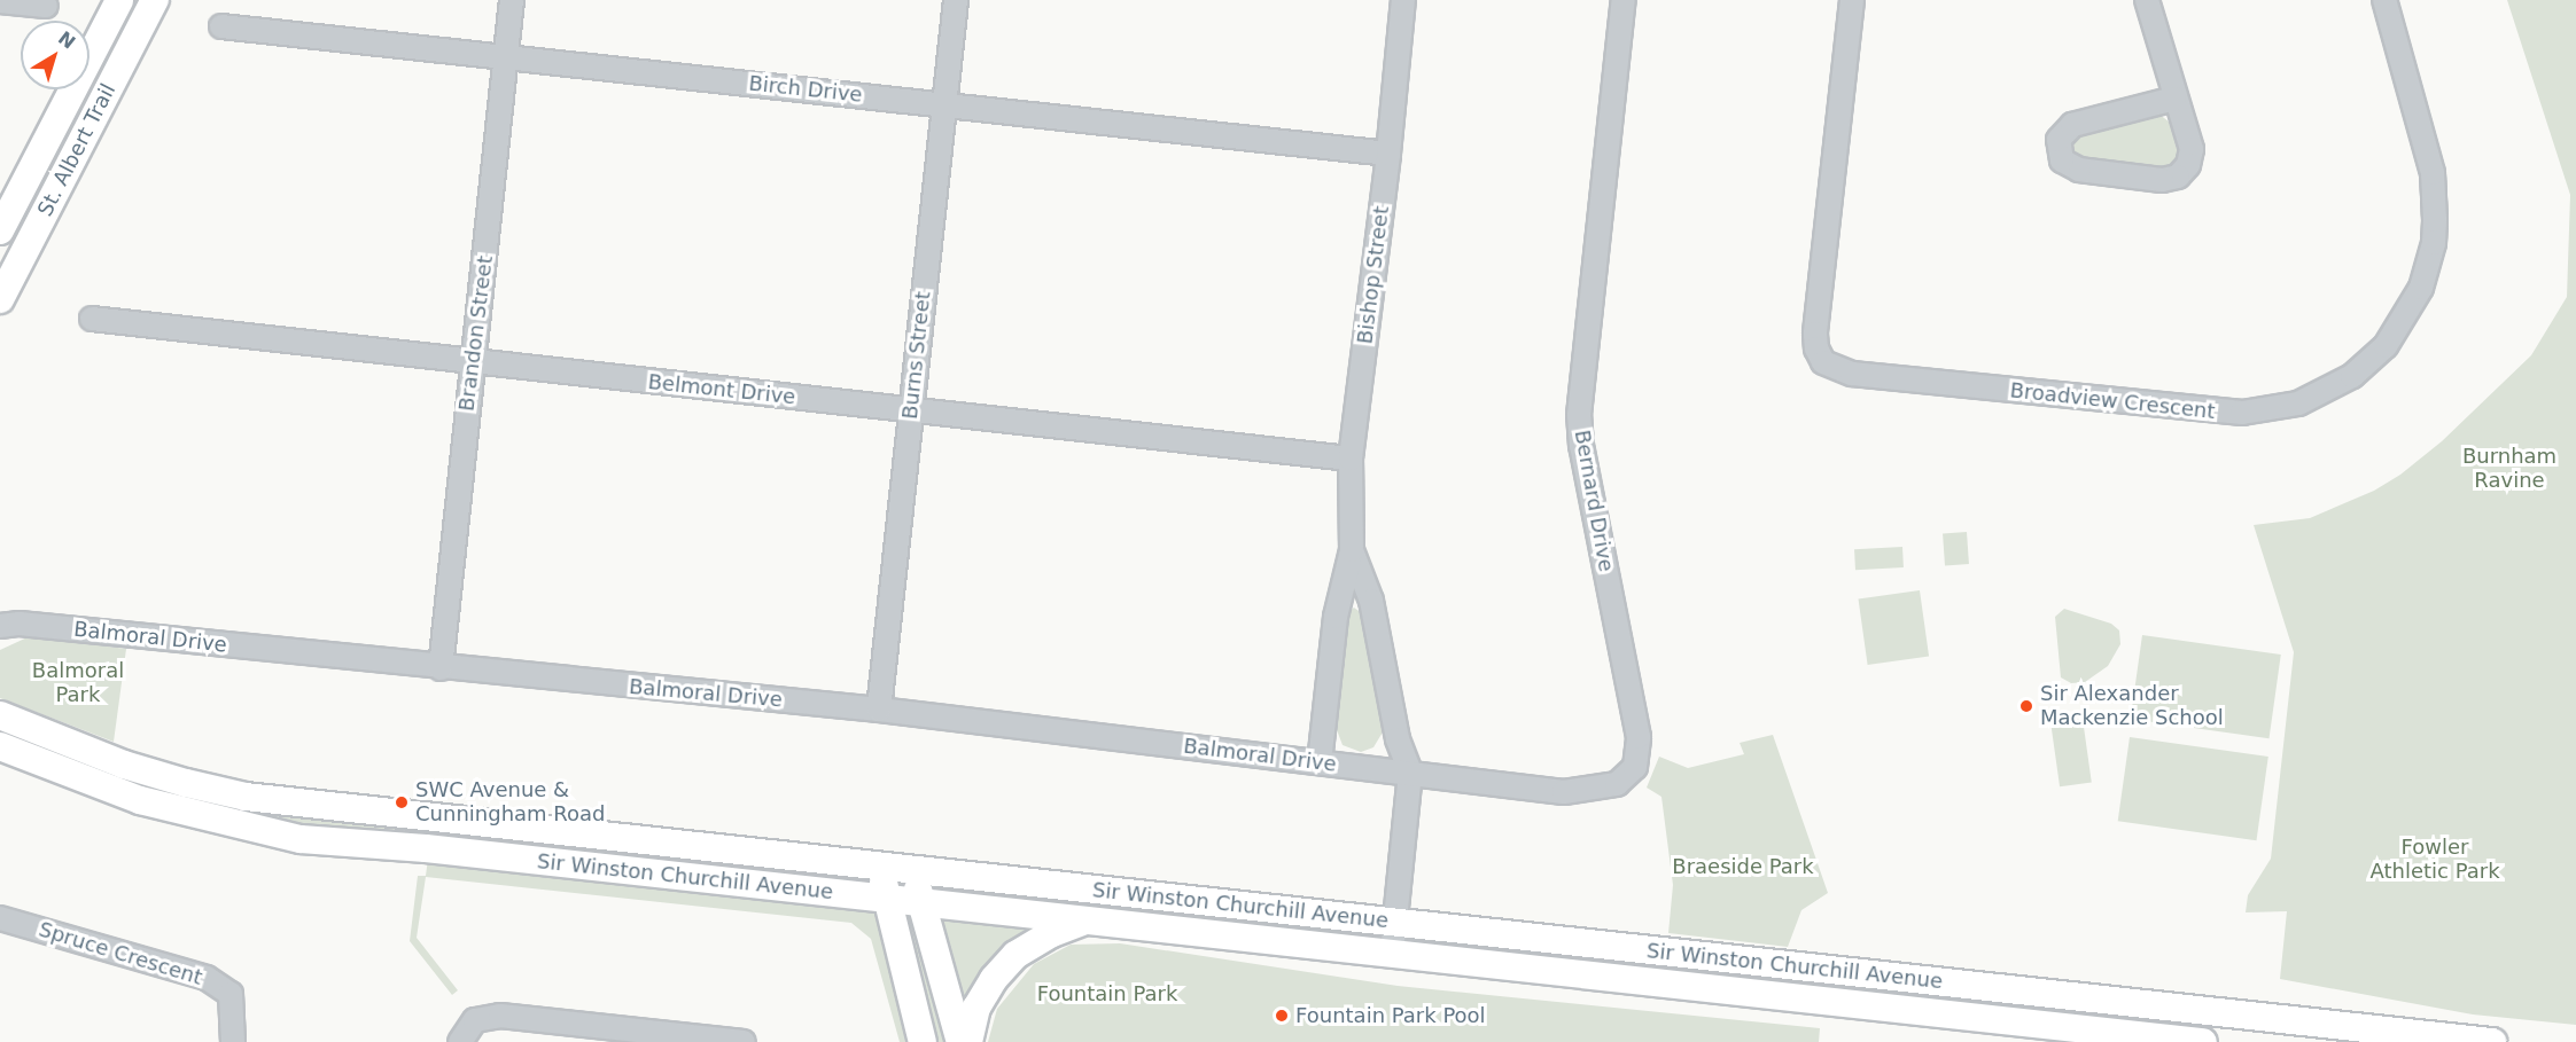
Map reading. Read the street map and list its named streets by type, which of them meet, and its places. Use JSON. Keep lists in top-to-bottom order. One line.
{"streets":{"main road":["St. Albert Trail","Sir Winston Churchill Avenue"],"street":["Birch Drive","Bishop Street","Brandon Street","Burns Street","Belmont Drive","Broadview Crescent","Bernard Drive","Balmoral Drive","Spruce Crescent"]},"crossings":[["Birch Drive","Bishop Street"],["Birch Drive","Brandon Street"],["Birch Drive","Burns Street"],["Bishop Street","Belmont Drive"],["Bishop Street","Bernard Drive"],["Bishop Street","Balmoral Drive"],["Bishop Street","Sir Winston Churchill Avenue"],["Brandon Street","Belmont Drive"],["Brandon Street","Balmoral Drive"],["Burns Street","Belmont Drive"],["Burns Street","Balmoral Drive"],["Bernard Drive","Balmoral Drive"]],"parks":["Burnham Ravine","Balmoral Park","Fowler Athletic Park","Braeside Park","Fountain Park"],"places":["Sir Alexander Mackenzie School","SWC Avenue & Cunningham Road","Fountain Park Pool"],"north":"top right"}
